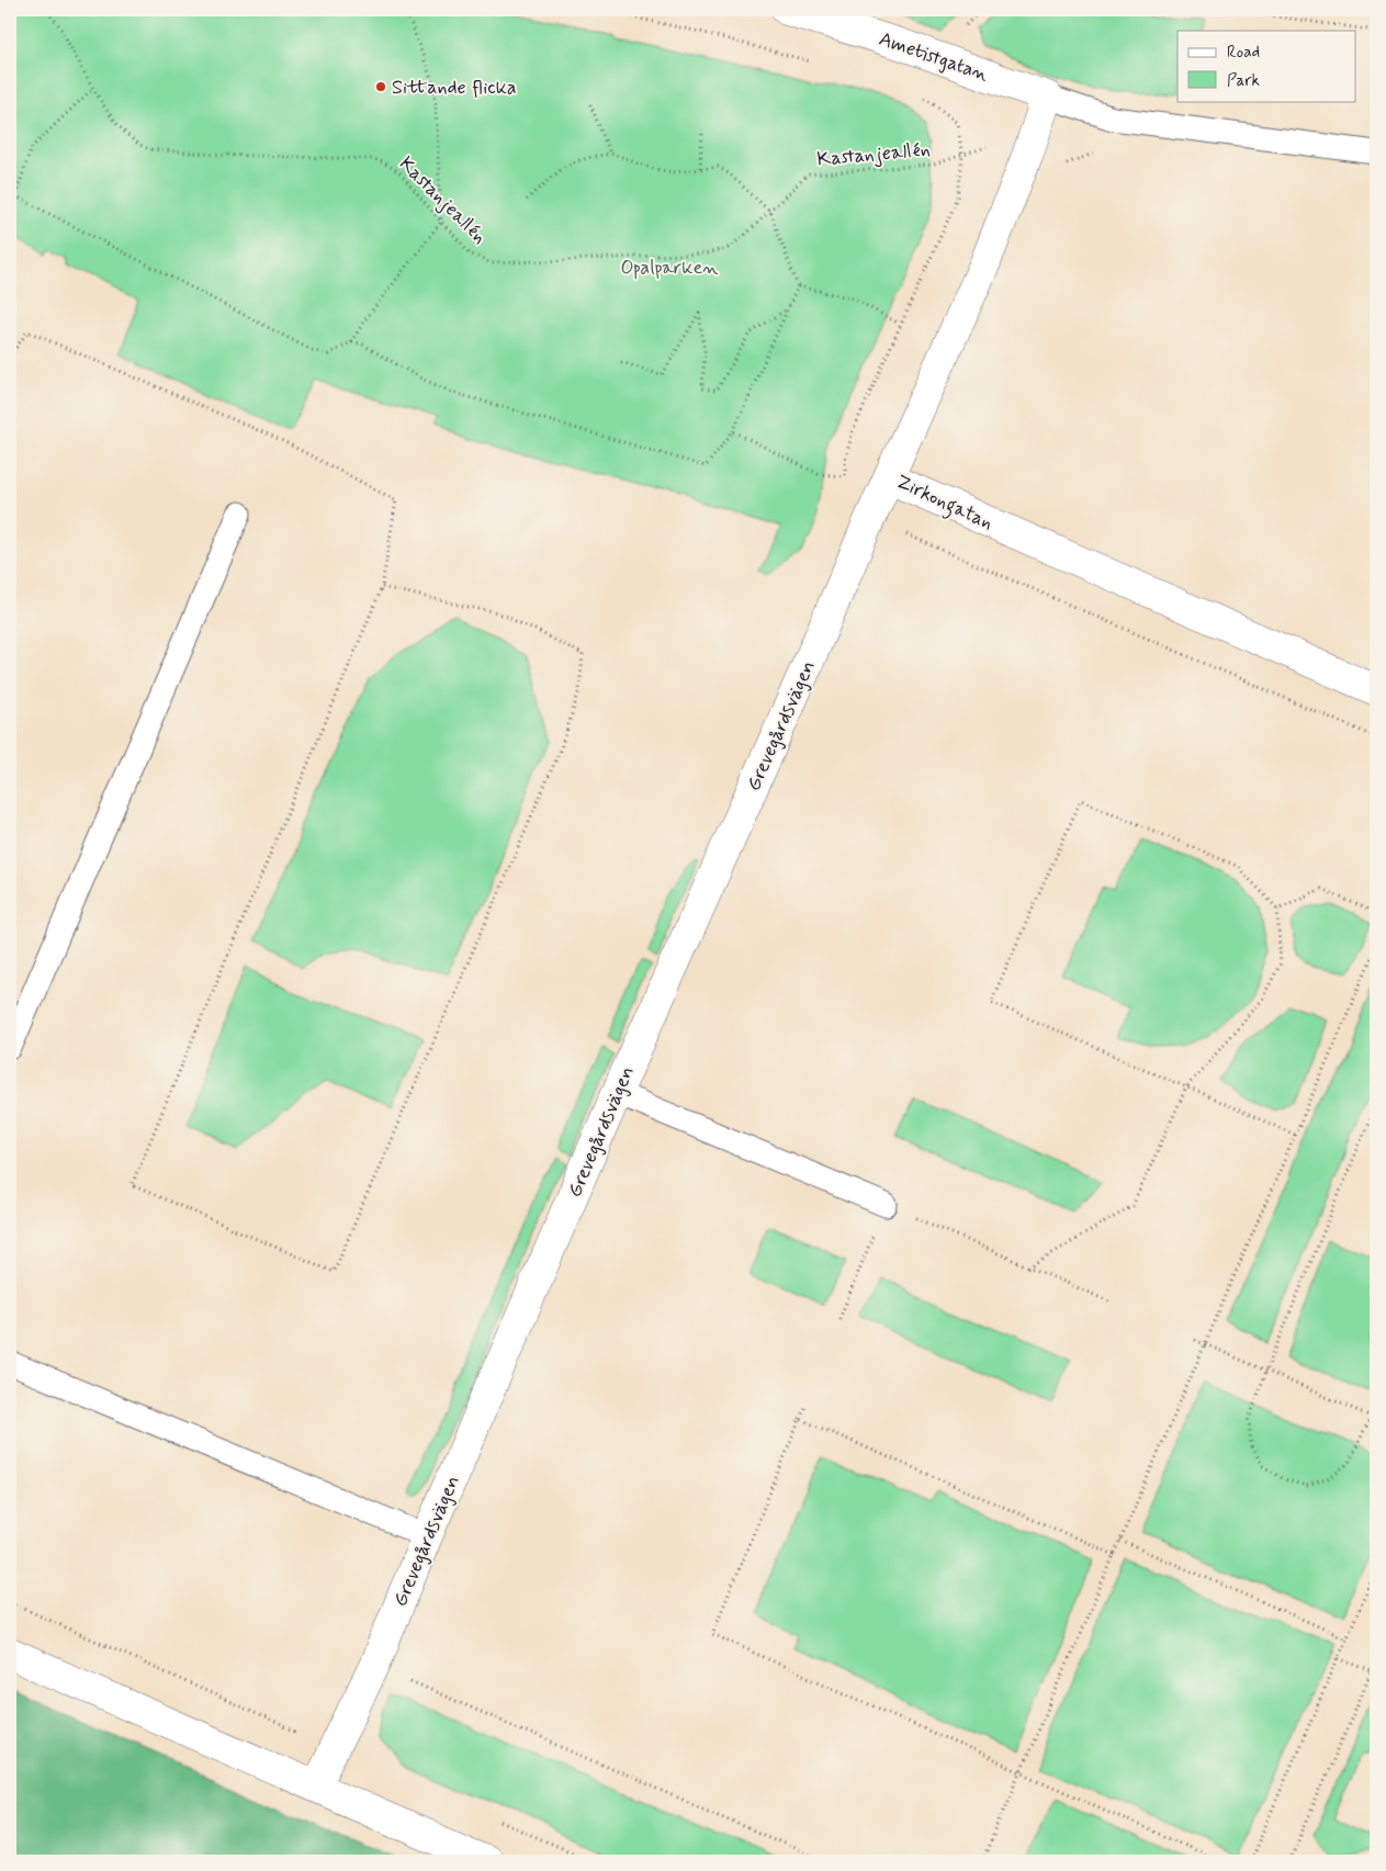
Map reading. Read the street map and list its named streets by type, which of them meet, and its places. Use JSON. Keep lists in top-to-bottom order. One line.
{"streets":{"street":["Ametistgatan","Zirkongatan","Grevegårdsvägen"],"path":["Kastanjeallén"]},"crossings":[["Ametistgatan","Zirkongatan"],["Zirkongatan","Grevegårdsvägen"]],"parks":["Opalparken"],"places":["Sittande flicka"],"legend":["Road","Park"]}
